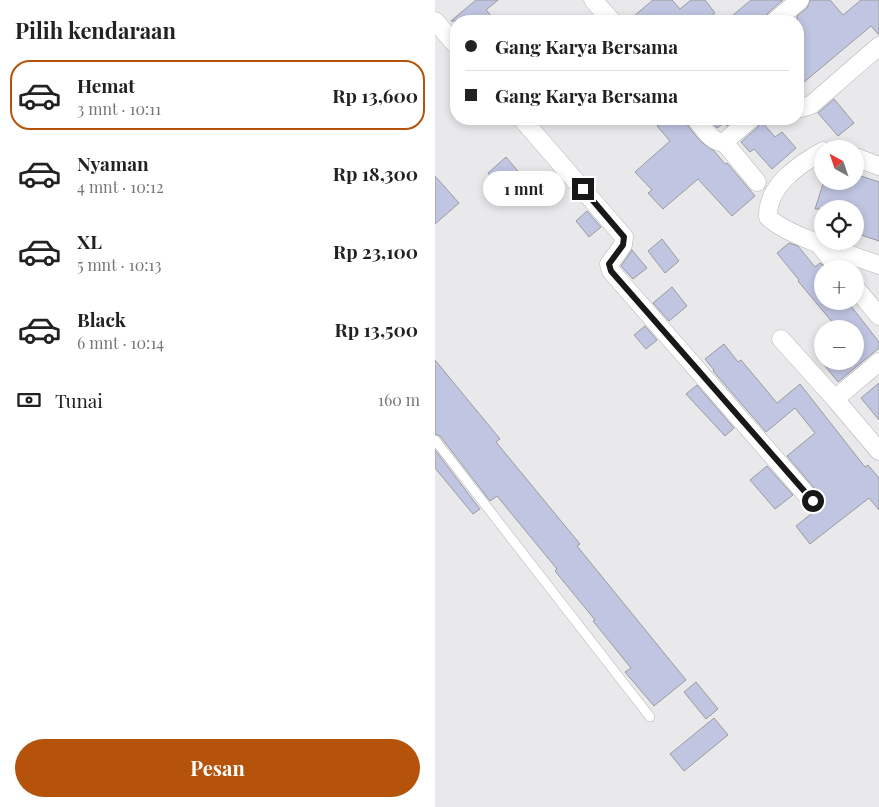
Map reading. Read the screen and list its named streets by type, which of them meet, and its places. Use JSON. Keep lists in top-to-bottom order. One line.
{"north":"top left","page":{"heading":"Pilih kendaraan","banner":["Gang Karya Bersama","Gang Karya Bersama"],"list":[{"name":"Hemat","note":"3 mnt · 10:11","value":"Rp 13,600"},{"name":"Nyaman","note":"4 mnt · 10:12","value":"Rp 18,300"},{"name":"XL","note":"5 mnt · 10:13","value":"Rp 23,100"},{"name":"Black","note":"6 mnt · 10:14","value":"Rp 13,500"}],"map_buttons":["+","−"],"bubble":"1 mnt","pay":["Tunai","160 m"],"buttons":"Pesan"}}
